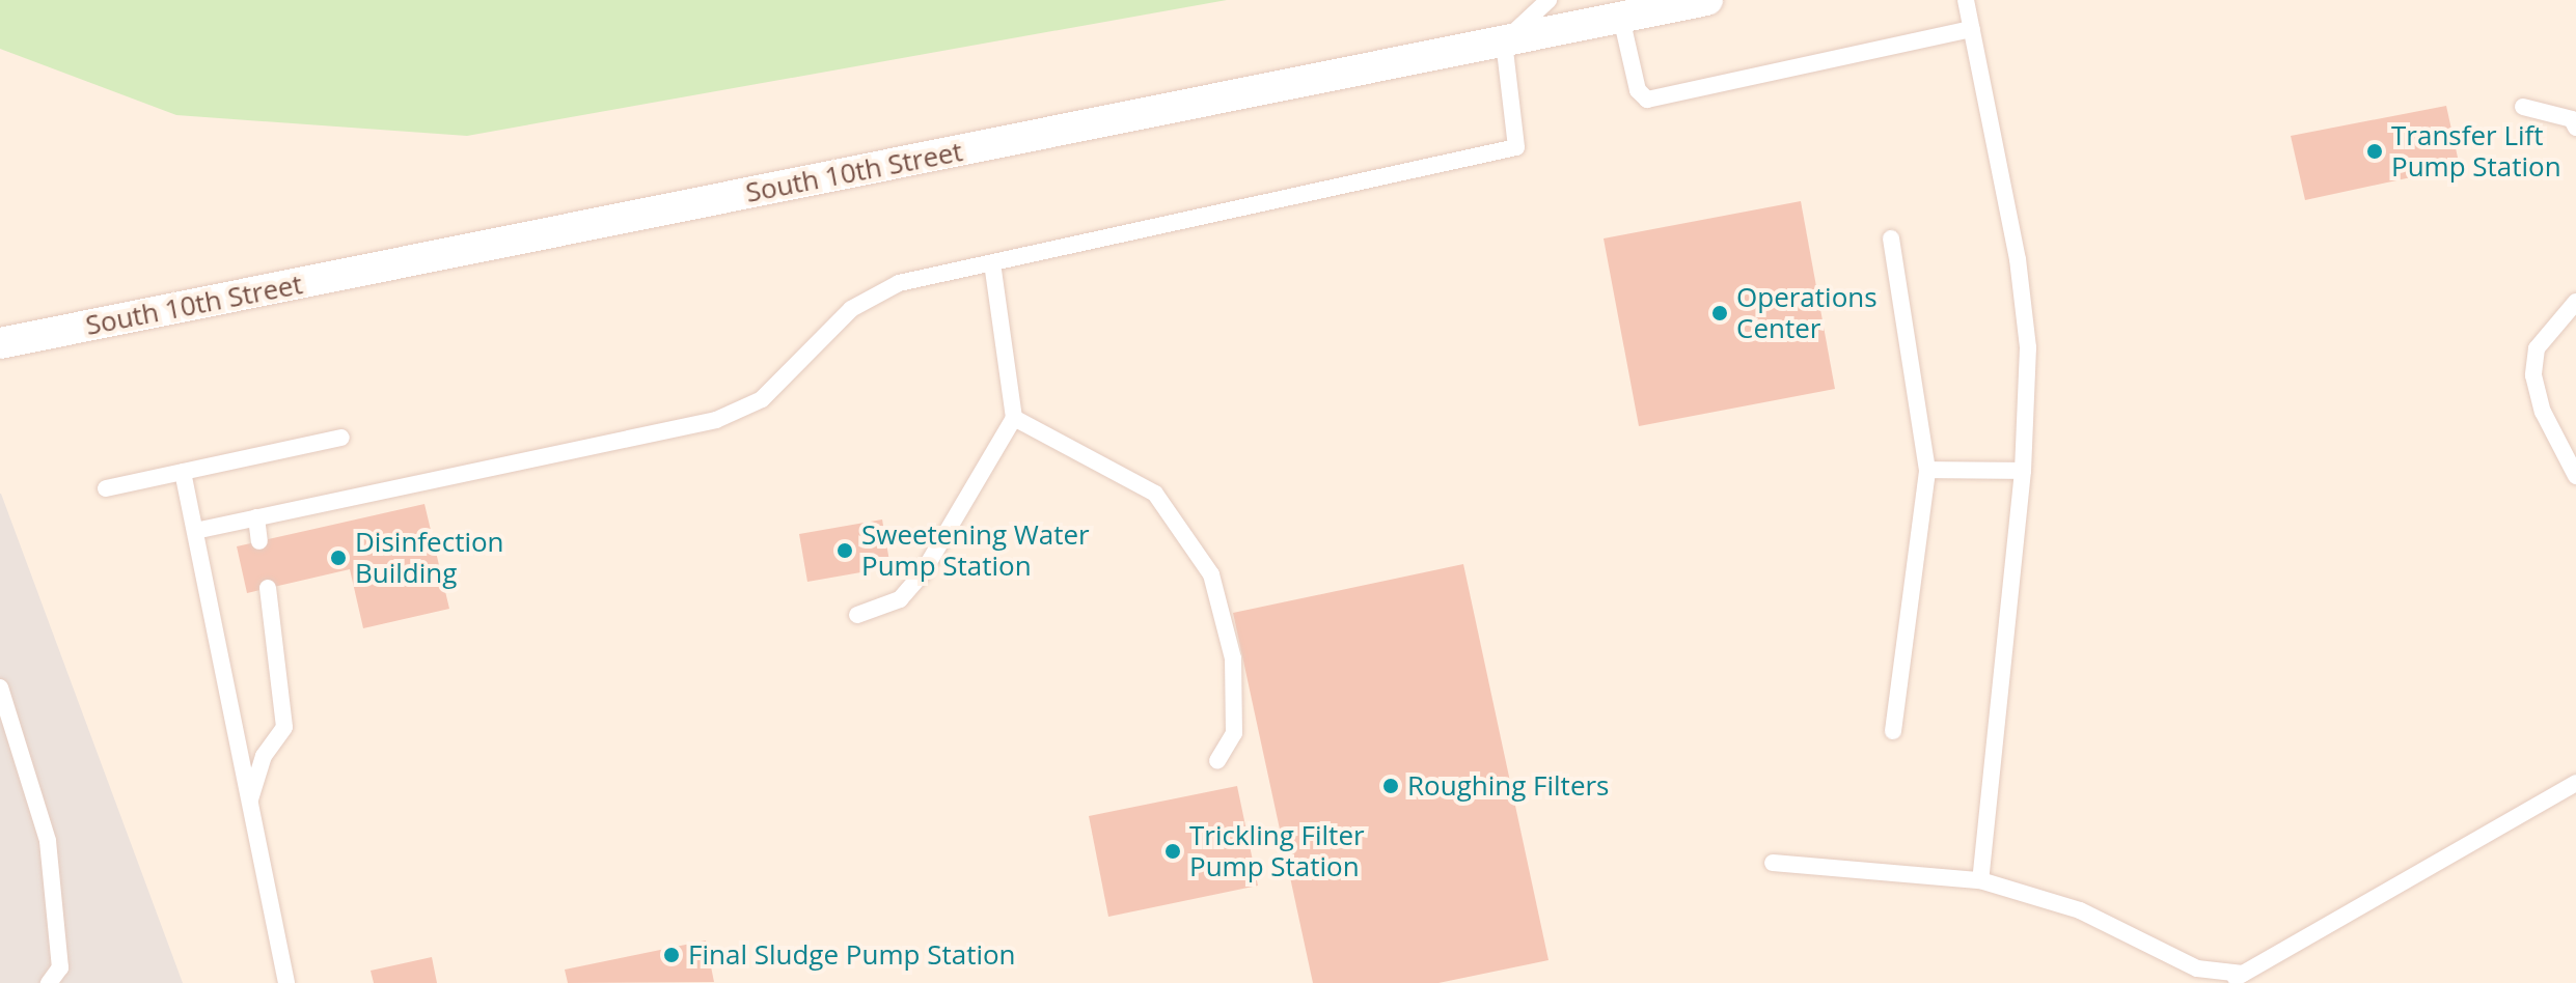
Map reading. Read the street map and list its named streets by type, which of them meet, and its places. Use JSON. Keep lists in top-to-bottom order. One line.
{"streets":{"street":["South 10th Street"]},"places":["Transfer Lift Pump Station","Operations Center","Sweetening Water Pump Station","Disinfection Building","Roughing Filters","Trickling Filter Pump Station","Final Sludge Pump Station"]}
